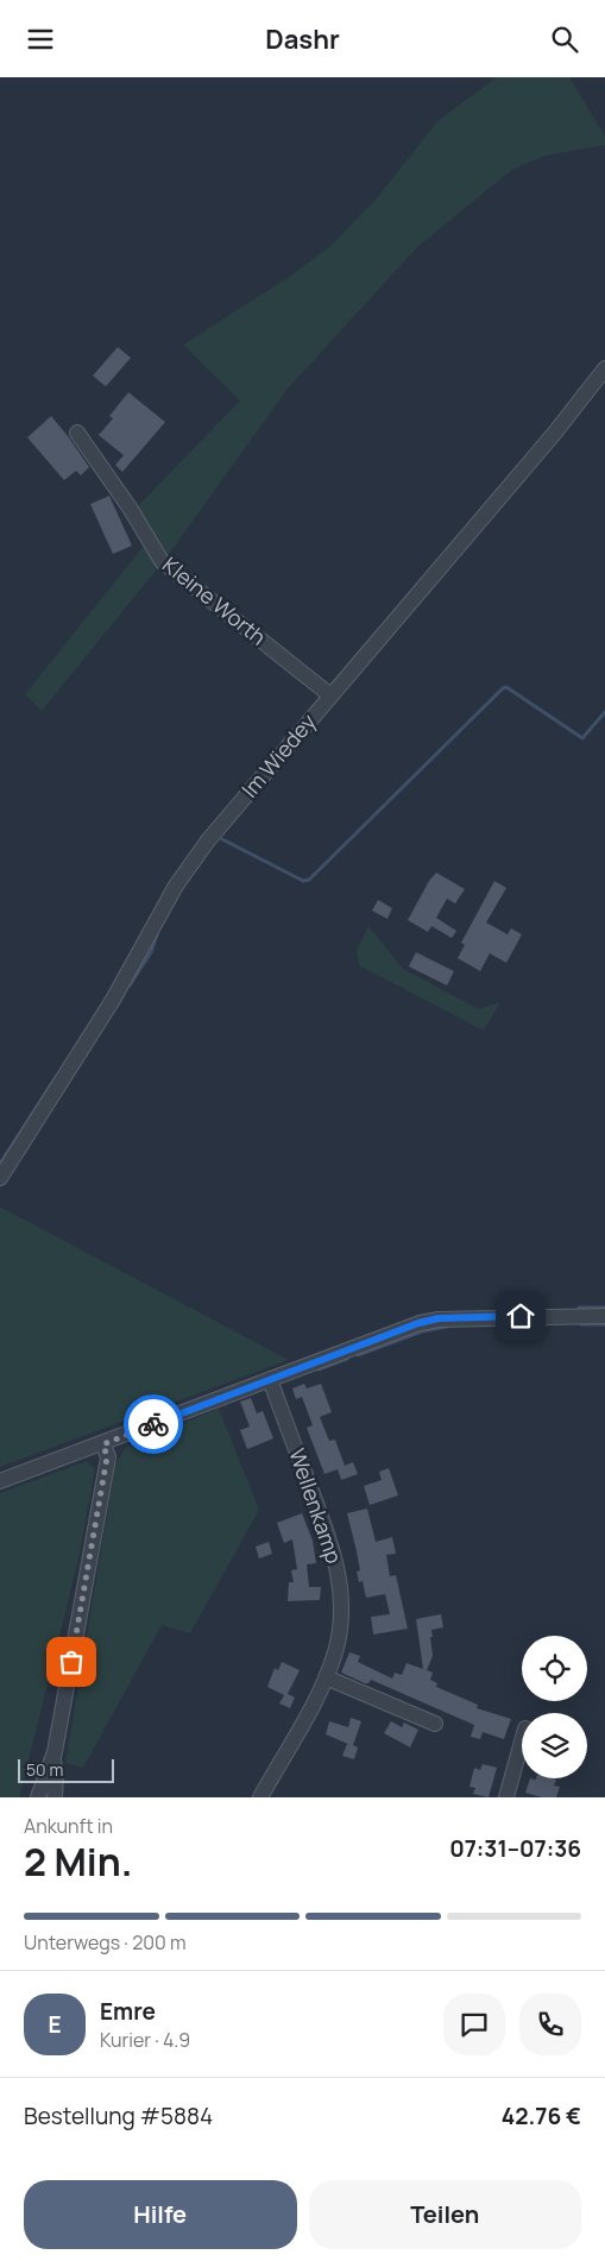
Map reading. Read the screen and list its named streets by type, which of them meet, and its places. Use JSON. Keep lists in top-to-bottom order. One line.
{"streets":{"street":["Kleine Worth","Im Wiedey","Wellenkamp"]},"crossings":[["Kleine Worth","Im Wiedey"]],"scale_bar":"50 m","page":{"header":"Dashr","scale":"50 m","heading":["2 Min.","Ankunft in","07:31–07:36"],"panel":["Emre","Kurier · 4.9","Bestellung #5884","42.76 €"],"bar":"Unterwegs · 200 m","round":"E","buttons":["Hilfe","Teilen"]}}
